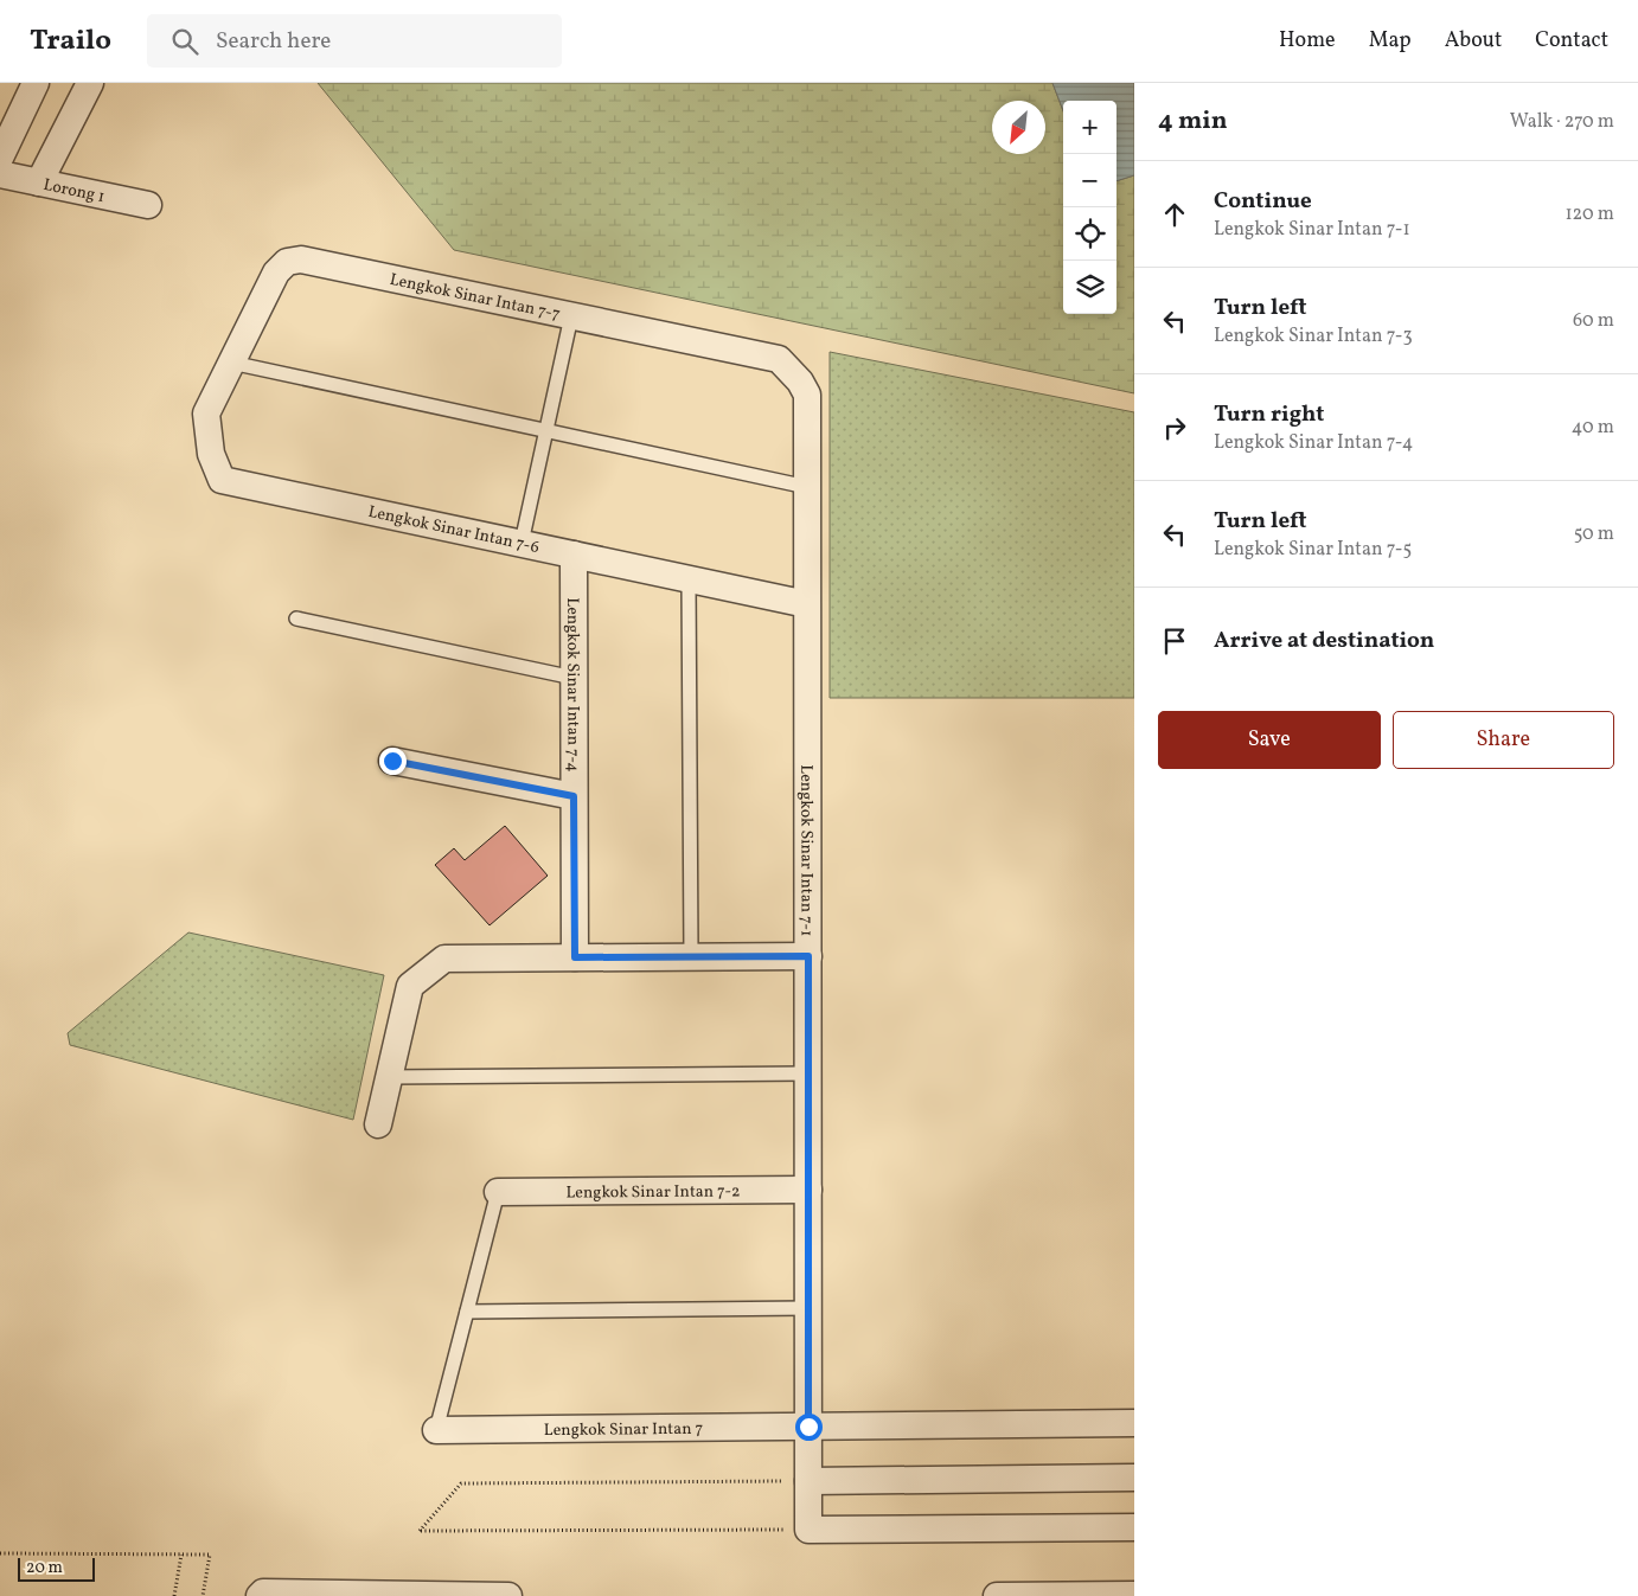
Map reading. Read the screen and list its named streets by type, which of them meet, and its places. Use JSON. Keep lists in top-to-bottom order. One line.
{"streets":{"street":["Lorong 1","Lengkok Sinar Intan 7-7","Lengkok Sinar Intan 7-6","Lengkok Sinar Intan 7-4","Lengkok Sinar Intan 7-1","Lengkok Sinar Intan 7-2","Lengkok Sinar Intan 7"]},"crossings":[["Lengkok Sinar Intan 7-7","Lengkok Sinar Intan 7-6"],["Lengkok Sinar Intan 7-7","Lengkok Sinar Intan 7-1"],["Lengkok Sinar Intan 7-6","Lengkok Sinar Intan 7-4"],["Lengkok Sinar Intan 7-6","Lengkok Sinar Intan 7-1"],["Lengkok Sinar Intan 7-1","Lengkok Sinar Intan 7-2"],["Lengkok Sinar Intan 7-1","Lengkok Sinar Intan 7"]],"scale_bar":"20 m","north":"bottom left","page":{"header":"Trailo","search":"Search here","nav":["Home","Map","About","Contact"],"heading":["4 min","Walk · 270 m"],"map_buttons":["+","−"],"list":[["Continue","Lengkok Sinar Intan 7-1","120 m"],["Turn left","Lengkok Sinar Intan 7-3","60 m"],["Turn right","Lengkok Sinar Intan 7-4","40 m"],["Turn left","Lengkok Sinar Intan 7-5","50 m"],"Arrive at destination"],"buttons":["Save","Share"],"scale":"20 m"}}
